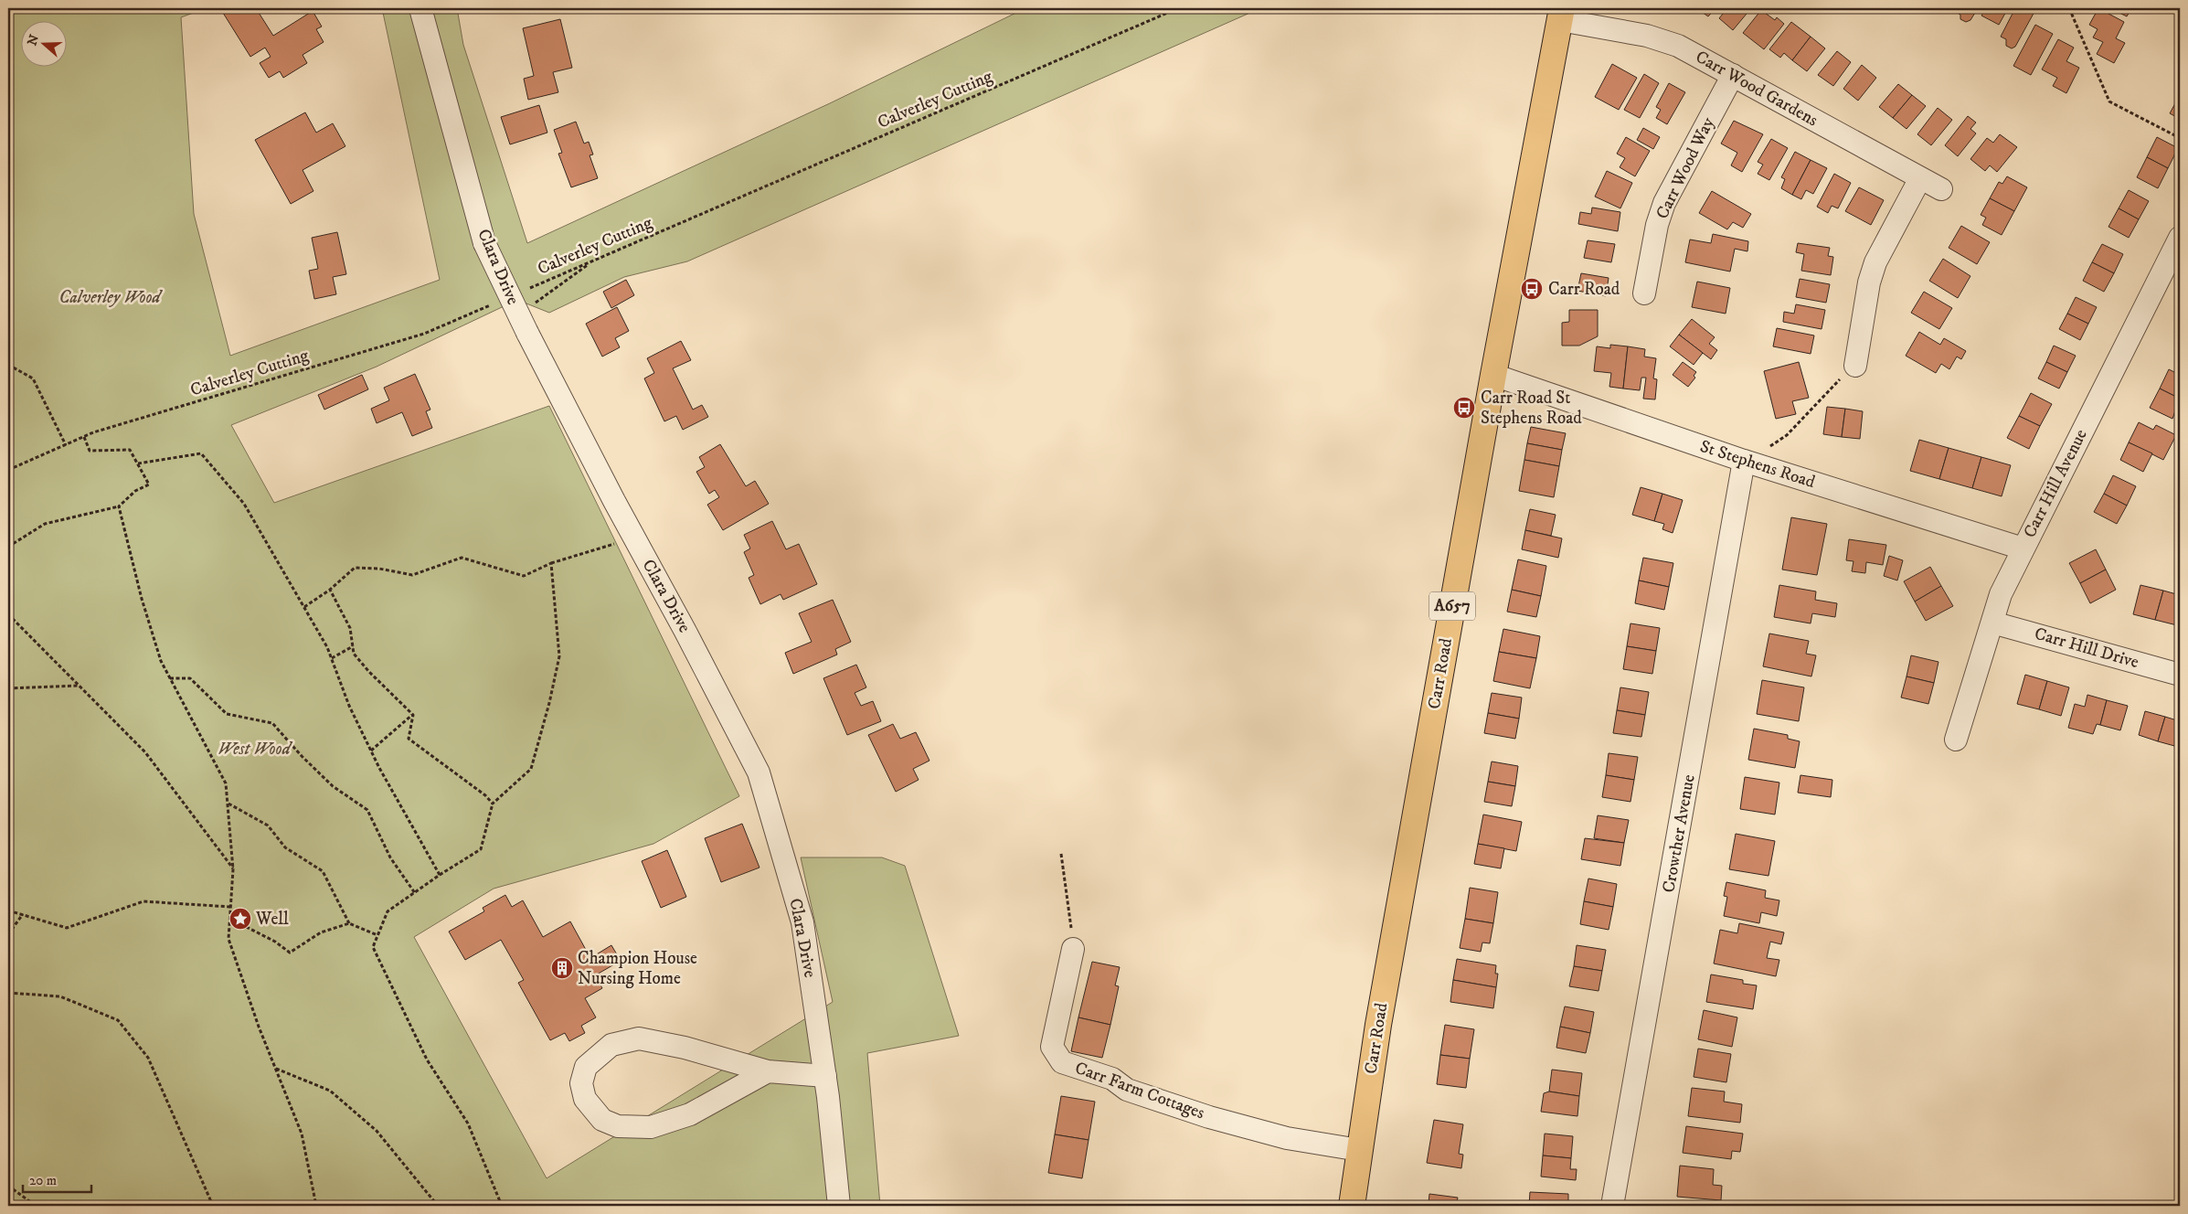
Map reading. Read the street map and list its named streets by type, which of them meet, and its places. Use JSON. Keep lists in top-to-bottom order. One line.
{"streets":{"main road":["A657","Carr Road"],"street":["Carr Wood Gardens","Carr Wood Way","Clara Drive","St Stephens Road","Carr Hill Avenue","Carr Hill Drive","Crowther Avenue","Carr Farm Cottages"],"path":["Calverley Cutting"]},"crossings":[["Carr Wood Gardens","Carr Wood Way"],["Carr Wood Gardens","Carr Road"],["St Stephens Road","Carr Hill Avenue"],["St Stephens Road","Carr Road"],["St Stephens Road","Crowther Avenue"],["Carr Hill Avenue","Carr Hill Drive"],["Carr Road","Carr Farm Cottages"]],"parks":["Calverley Wood","West Wood"],"places":{"bus stop":["Carr Road","Carr Road St Stephens Road"],"place":["Well"],"building":["Champion House Nursing Home"]},"scale_bar":"20 m","north":"left"}
